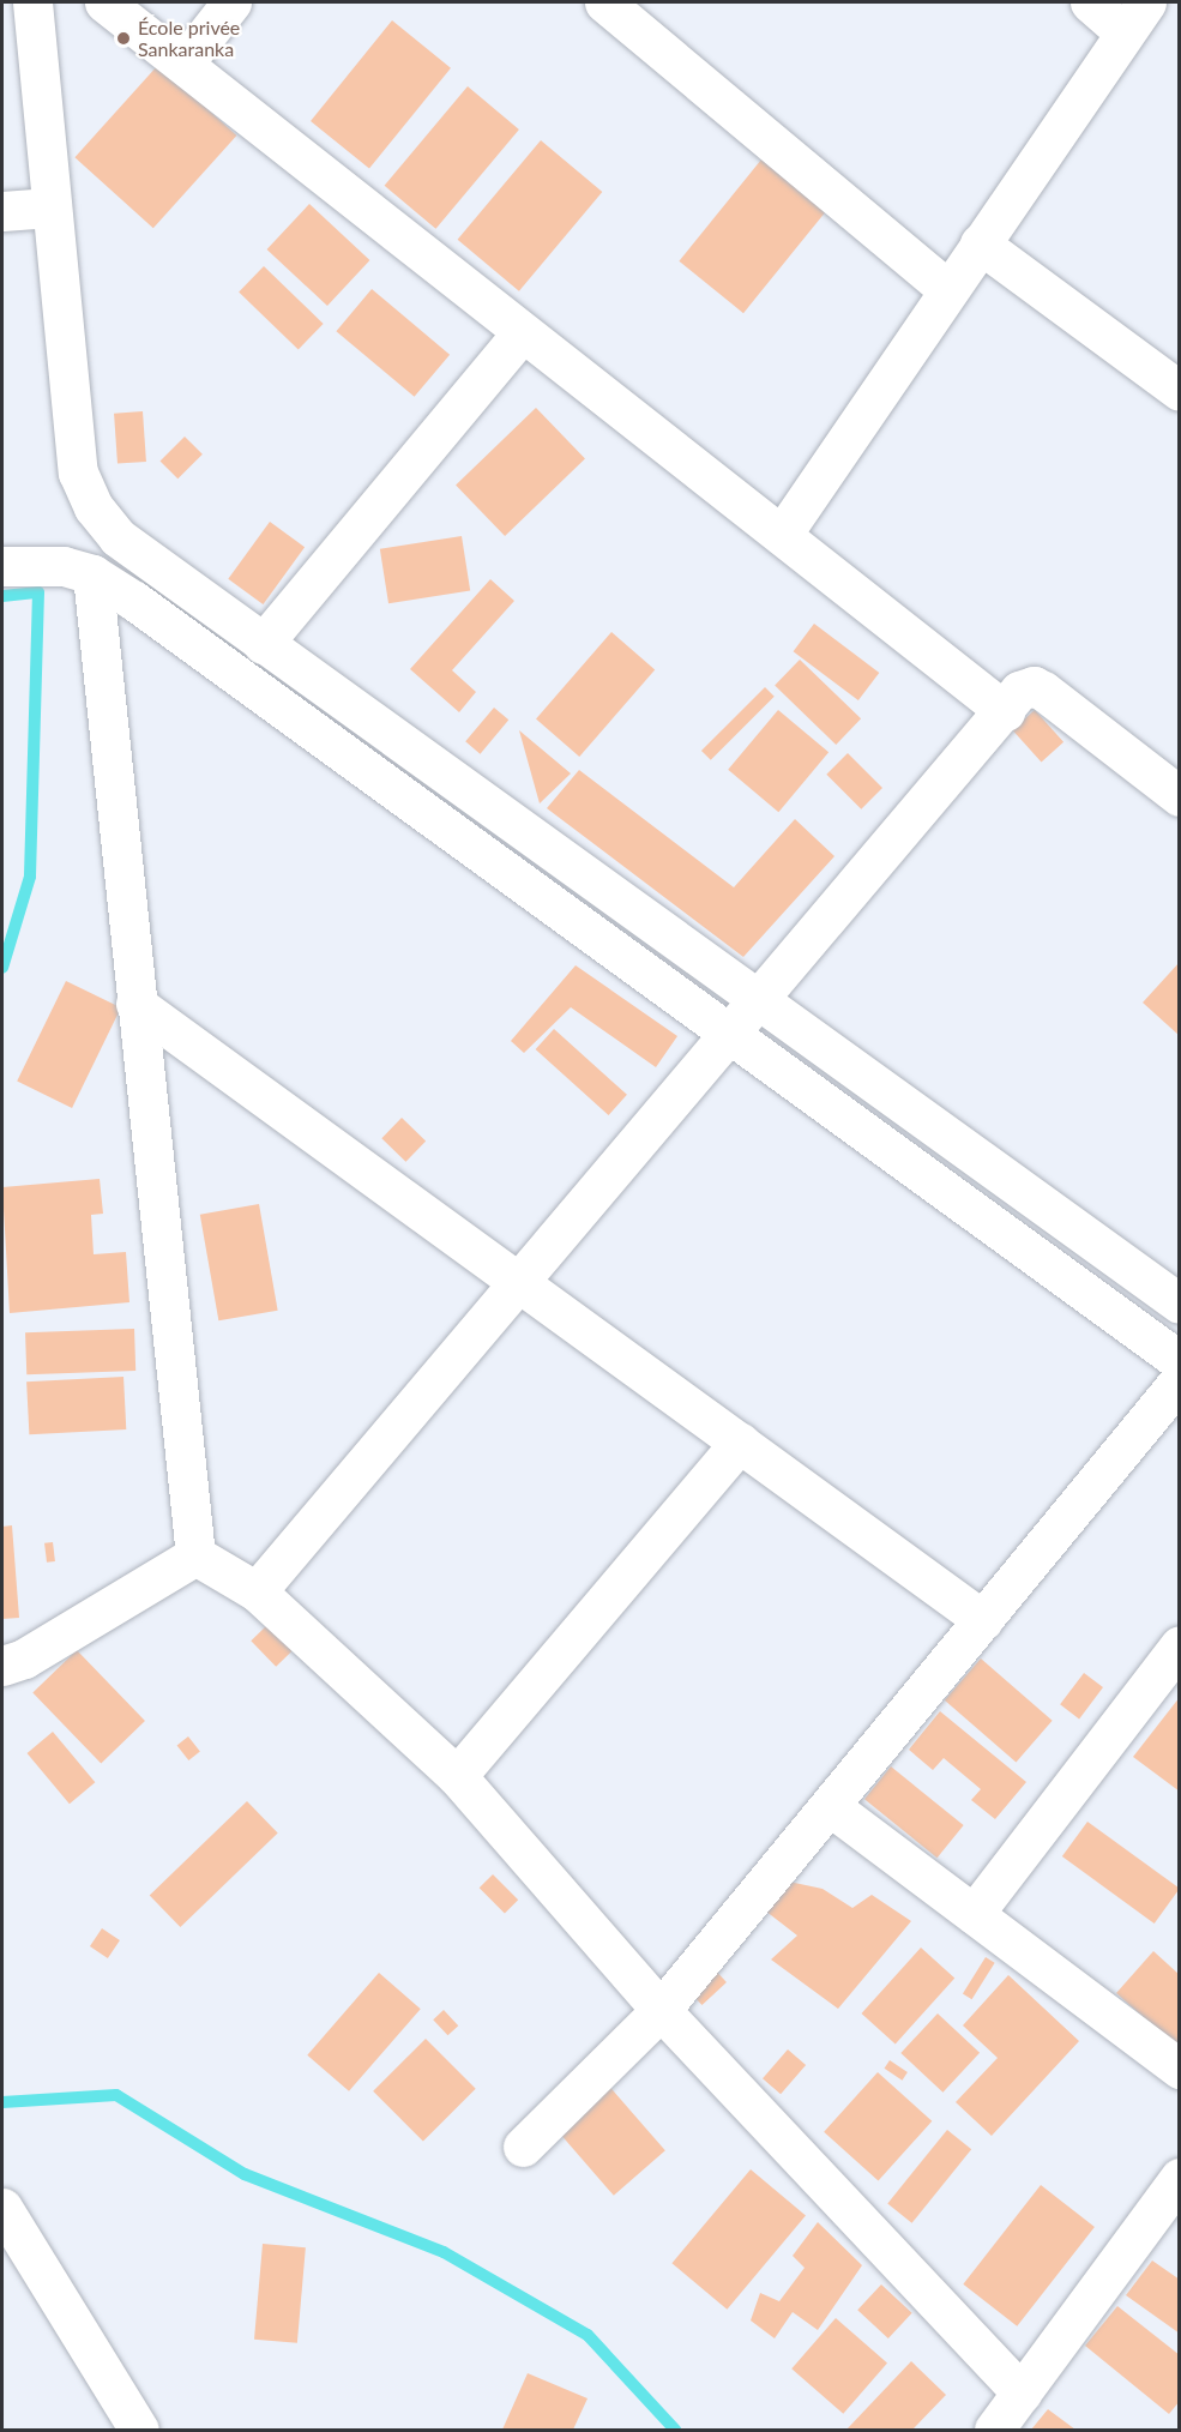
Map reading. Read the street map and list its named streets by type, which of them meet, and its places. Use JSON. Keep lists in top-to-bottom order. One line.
{"places":["École privée Sankaranka"]}
